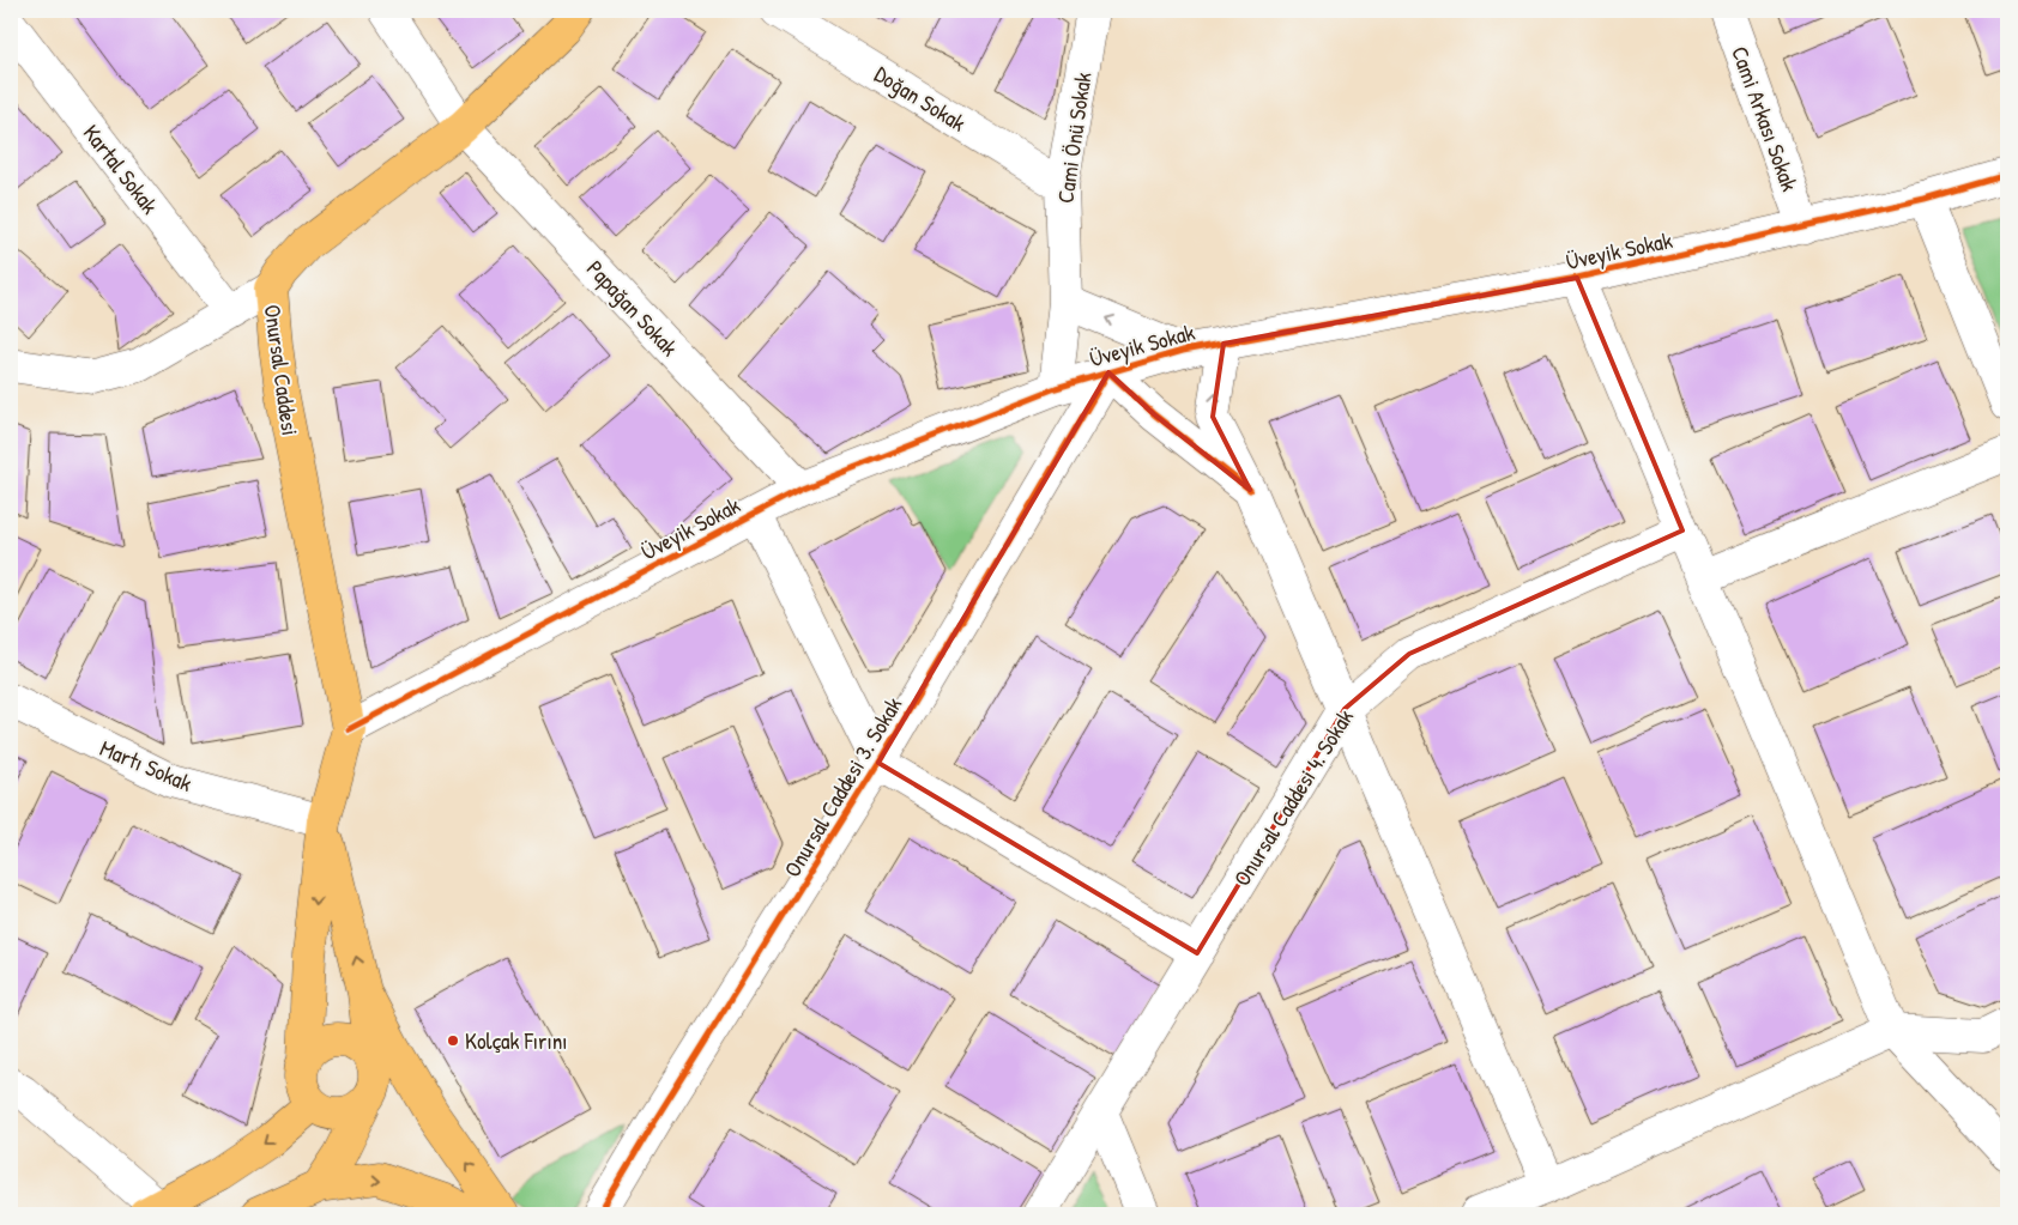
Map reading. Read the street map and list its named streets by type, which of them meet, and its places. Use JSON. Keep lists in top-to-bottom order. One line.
{"streets":{"main road":["Onursal Caddesi"],"street":["Doğan Sokak","Cami Arkası Sokak","Cami Önü Sokak","Kartal Sokak","Üveyik Sokak","Papağan Sokak","Martı Sokak","Onursal Caddesi 3. Sokak","Onursal Caddesi 4. Sokak"]},"crossings":[["Doğan Sokak","Cami Önü Sokak"],["Cami Arkası Sokak","Üveyik Sokak"],["Cami Önü Sokak","Üveyik Sokak"],["Üveyik Sokak","Papağan Sokak"],["Üveyik Sokak","Onursal Caddesi"],["Üveyik Sokak","Onursal Caddesi 3. Sokak"],["Papağan Sokak","Onursal Caddesi"],["Onursal Caddesi","Martı Sokak"]],"places":["Kolçak Fırını"]}
